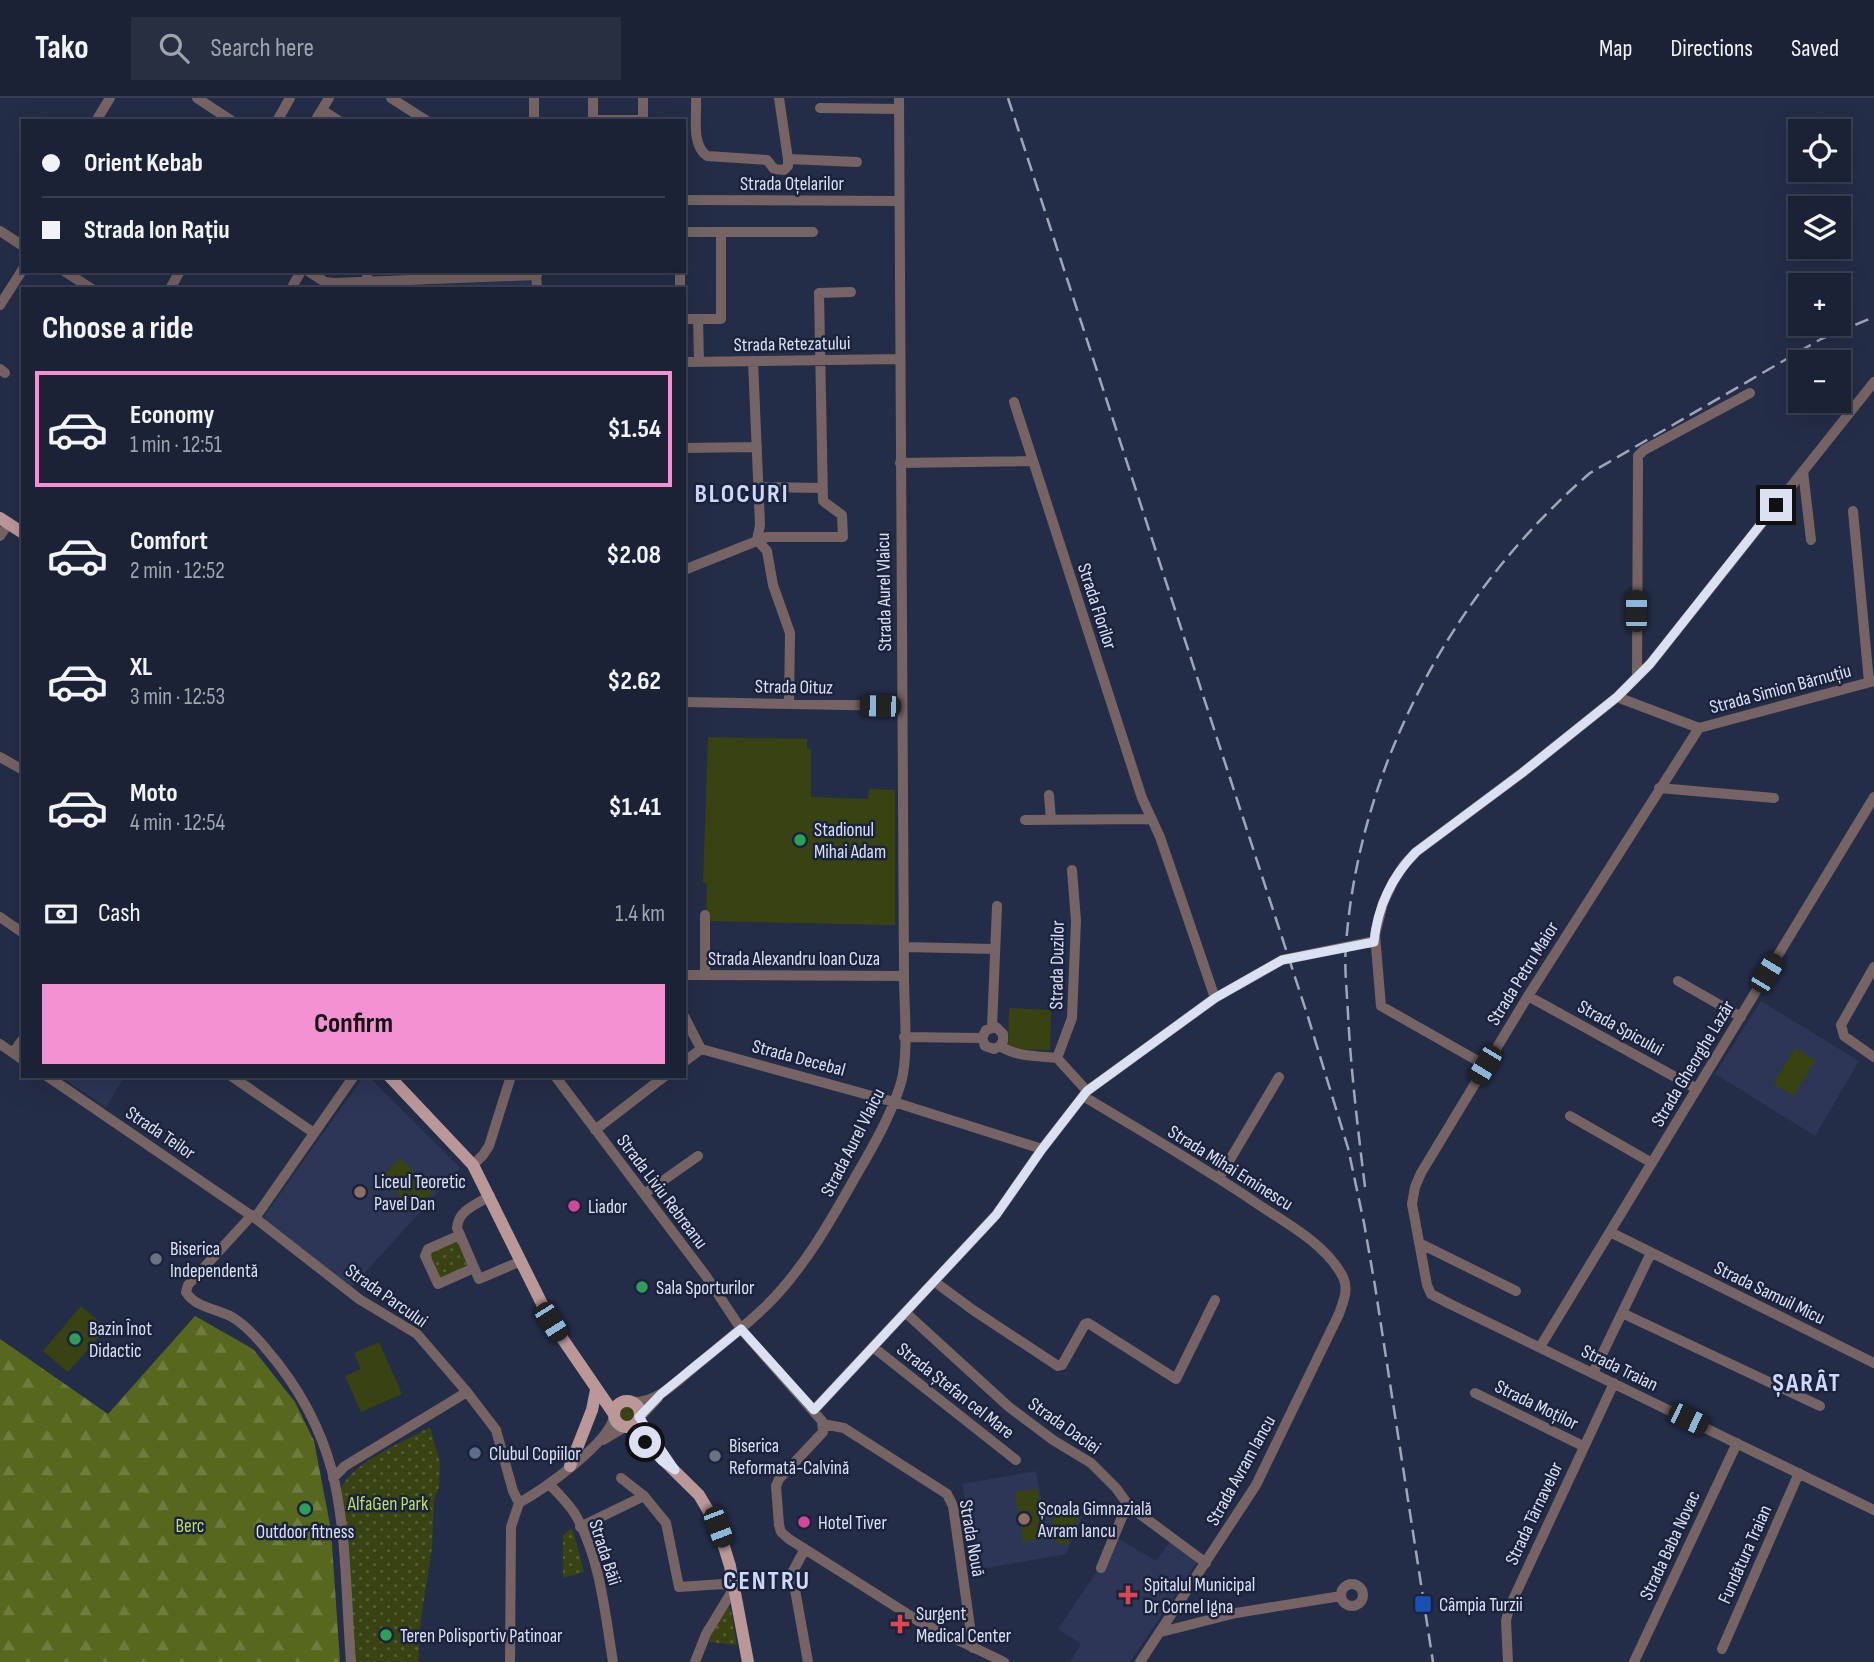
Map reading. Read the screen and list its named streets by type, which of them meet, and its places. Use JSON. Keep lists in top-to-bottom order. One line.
{"streets":{"street":["Strada Oțelarilor","Strada Retezatului","Strada Aurel Vlaicu","Strada Florilor","Strada Oituz","Strada Simion Bărnuțiu","Strada Alexandru Ioan Cuza","Strada Duzilor","Strada Petru Maior","Strada Spicului","Strada Decebal","Strada Gheorghe Lazăr","Strada Teilor","Strada Mihai Eminescu","Strada Liviu Rebreanu","Strada Samuil Micu","Strada Parcului","Strada Traian","Strada Ștefan cel Mare","Strada Moților","Strada Daciei","Strada Avram Iancu","Strada Târnavelor","Strada Nouă","Strada Baba Novac","Strada Băii","Fundătura Traian"]},"crossings":[["Strada Oțelarilor","Strada Aurel Vlaicu"],["Strada Retezatului","Strada Aurel Vlaicu"],["Strada Aurel Vlaicu","Strada Oituz"],["Strada Aurel Vlaicu","Strada Alexandru Ioan Cuza"],["Strada Aurel Vlaicu","Strada Decebal"],["Strada Aurel Vlaicu","Strada Liviu Rebreanu"],["Strada Simion Bărnuțiu","Strada Petru Maior"],["Strada Duzilor","Strada Mihai Eminescu"],["Strada Petru Maior","Strada Spicului"],["Strada Petru Maior","Strada Traian"],["Strada Spicului","Strada Gheorghe Lazăr"],["Strada Gheorghe Lazăr","Strada Samuil Micu"],["Strada Gheorghe Lazăr","Strada Traian"],["Strada Teilor","Strada Parcului"],["Strada Mihai Eminescu","Strada Avram Iancu"],["Strada Liviu Rebreanu","Strada Nouă"],["Strada Traian","Strada Târnavelor"],["Strada Traian","Strada Baba Novac"],["Strada Traian","Fundătura Traian"],["Strada Moților","Strada Târnavelor"],["Strada Daciei","Strada Avram Iancu"]],"districts":["BLOCURI","ȘARÂT","CENTRU"],"parks":["AlfaGen Park","Berc"],"places":{"other":["Stadionul Mihai Adam","Liceul Teoretic Pavel Dan","Liador","Biserica Independentă","Sala Sporturilor","Bazin Înot Didactic","Clubul Copiilor","Biserica Reformată-Calvină","Outdoor fitness","Școala Gimnazială Avram Iancu","Hotel Tiver","Teren Polisportiv Patinoar"],"health":["Spitalul Municipal Dr Cornel Igna","Surgent Medical Center"],"transit":["Câmpia Turzii"]},"page":{"header":"Tako","search":"Search here","nav":["Map","Directions","Saved"],"map_buttons":["+","−"],"banner":["Orient Kebab","Strada Ion Rațiu"],"heading":"Choose a ride","list":[{"name":"Economy","note":"1 min · 12:51","value":"$1.54"},{"name":"Comfort","note":"2 min · 12:52","value":"$2.08"},{"name":"XL","note":"3 min · 12:53","value":"$2.62"},{"name":"Moto","note":"4 min · 12:54","value":"$1.41"}],"pay":["Cash","1.4 km"],"buttons":"Confirm"}}
